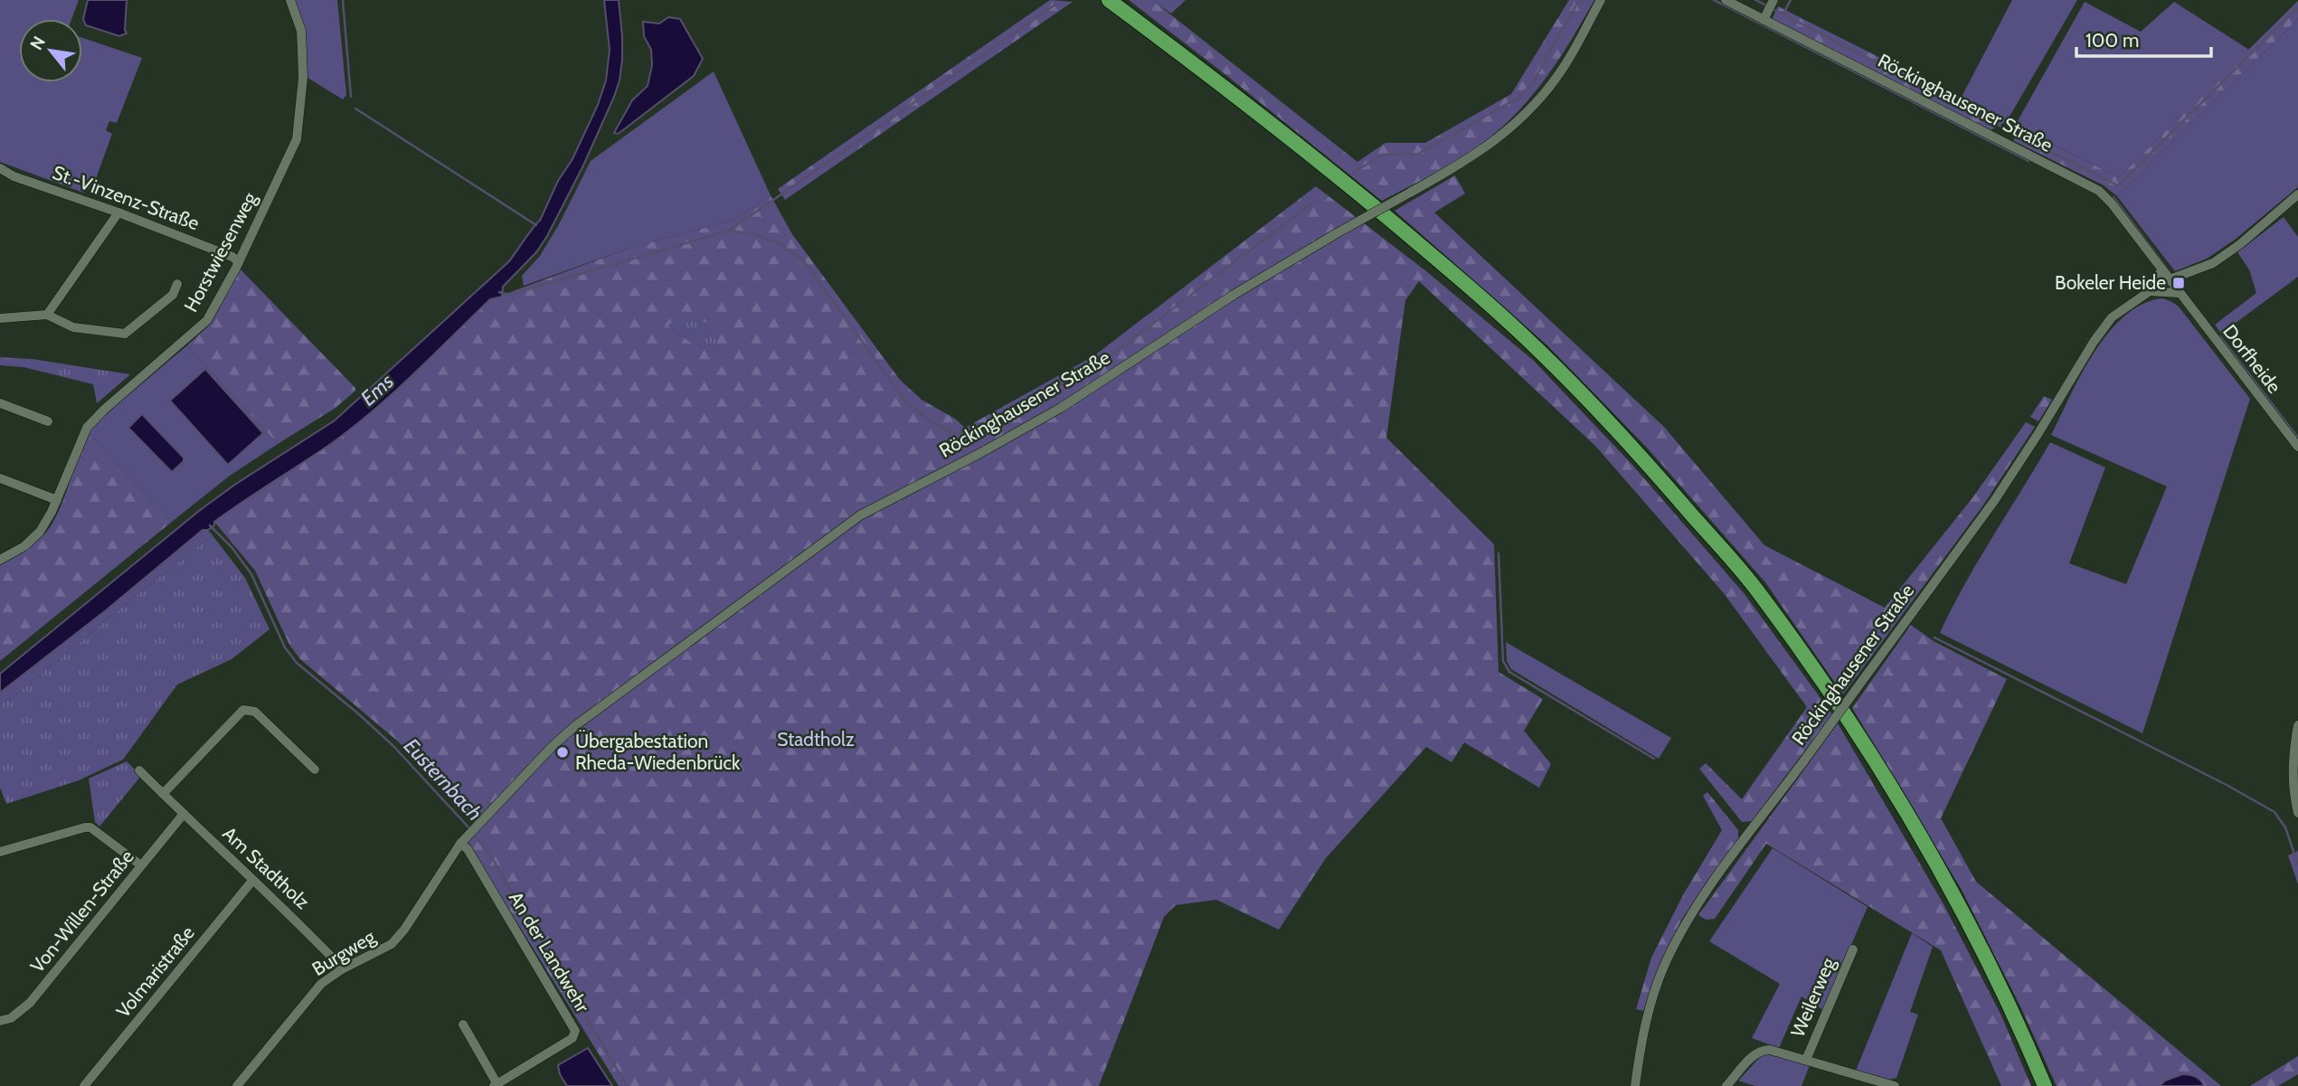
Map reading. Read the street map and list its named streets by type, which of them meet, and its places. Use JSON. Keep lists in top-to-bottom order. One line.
{"streets":{"street":["Röckinghausener Straße","St.-Vinzenz-Straße","Horstwiesenweg","Dorfheide","Am Stadtholz","Von-Willen-Straße","An der Landwehr","Burgweg","Volmaristraße","Weilerweg"]},"crossings":[["Röckinghausener Straße","Dorfheide"],["Röckinghausener Straße","An der Landwehr"],["Röckinghausener Straße","Burgweg"],["St.-Vinzenz-Straße","Horstwiesenweg"],["Am Stadtholz","Von-Willen-Straße"],["Am Stadtholz","Burgweg"],["Am Stadtholz","Volmaristraße"],["An der Landwehr","Burgweg"]],"water":["Ems","Eusternbach"],"parks":["Stadtholz"],"places":{"transit":["Bokeler Heide"],"other":["Übergabestation Rheda-Wiedenbrück"]},"scale_bar":"100 m","north":"top left"}
